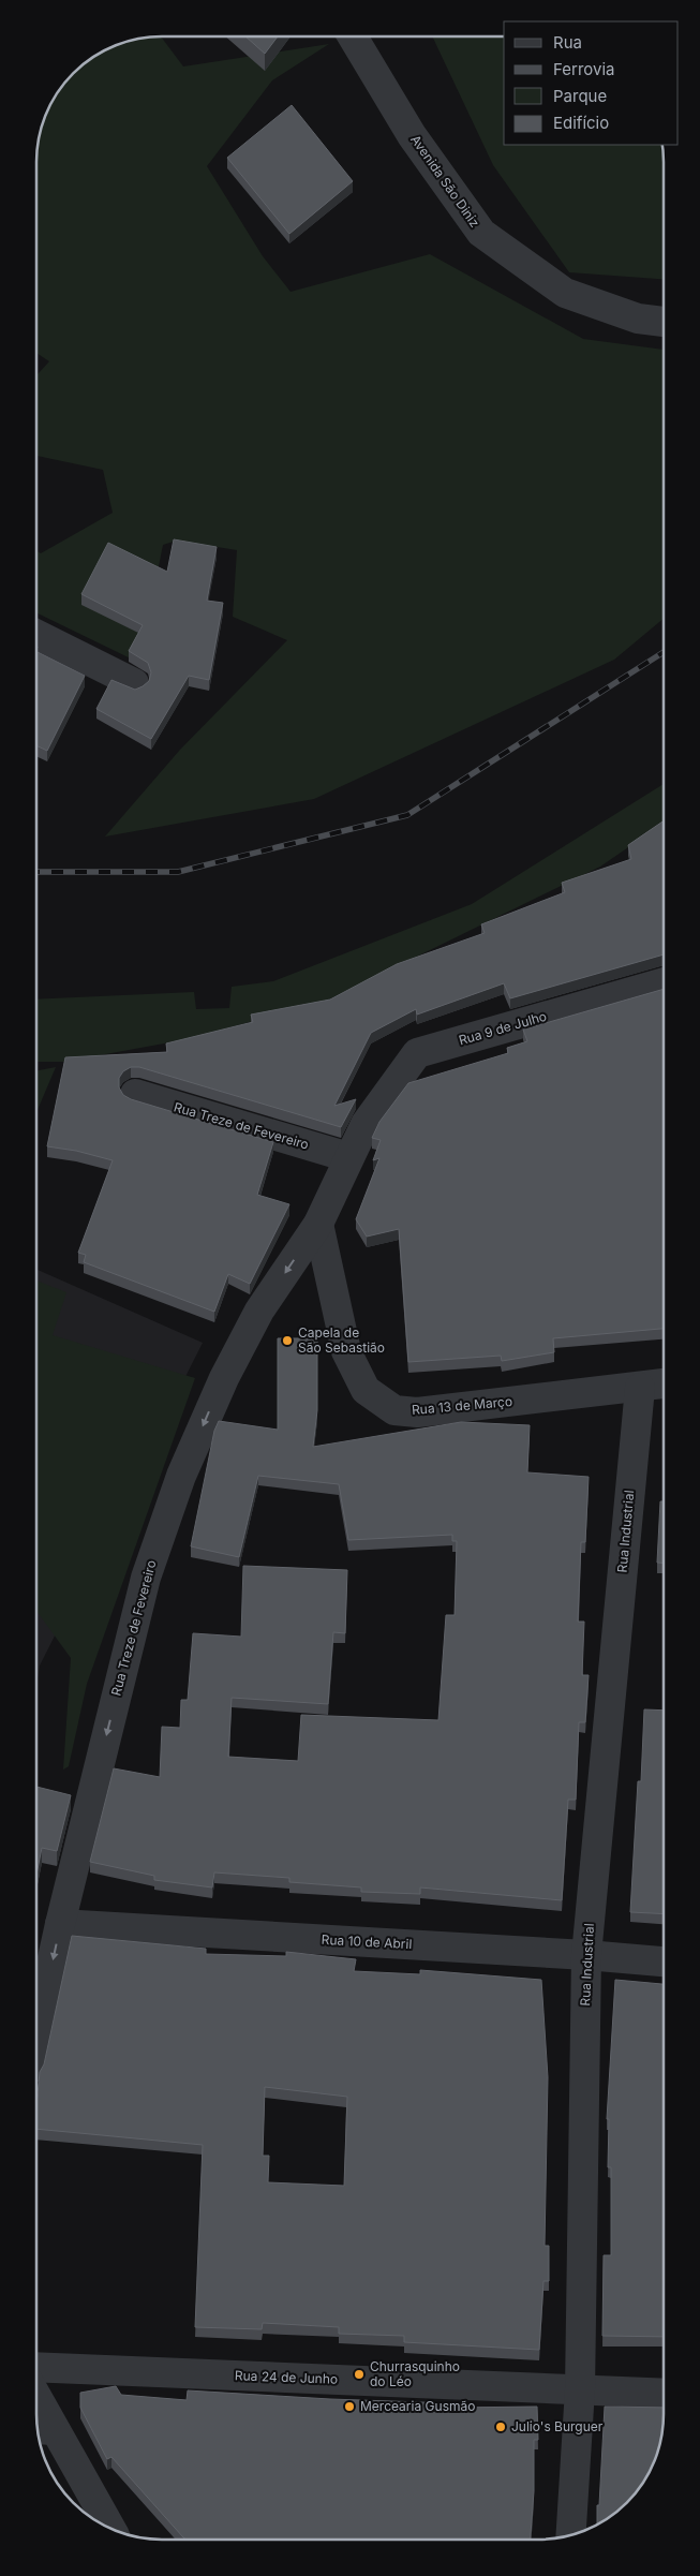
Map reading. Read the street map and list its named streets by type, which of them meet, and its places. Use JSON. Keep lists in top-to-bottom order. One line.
{"streets":{"street":["Avenida São Diniz","Rua 9 de Julho","Rua Treze de Fevereiro","Rua 13 de Março","Rua Industrial","Rua 10 de Abril","Rua 24 de Junho"]},"crossings":[["Rua 9 de Julho","Rua Treze de Fevereiro"],["Rua Treze de Fevereiro","Rua 13 de Março"],["Rua Treze de Fevereiro","Rua 10 de Abril"],["Rua 13 de Março","Rua Industrial"],["Rua Industrial","Rua 10 de Abril"],["Rua Industrial","Rua 24 de Junho"]],"one_way":["Rua Treze de Fevereiro"],"places":["Capela de São Sebastião","Churrasquinho do Léo","Mercearia Gusmão","Julio's Burguer"],"legend":["Rua","Ferrovia","Parque","Edifício"]}
